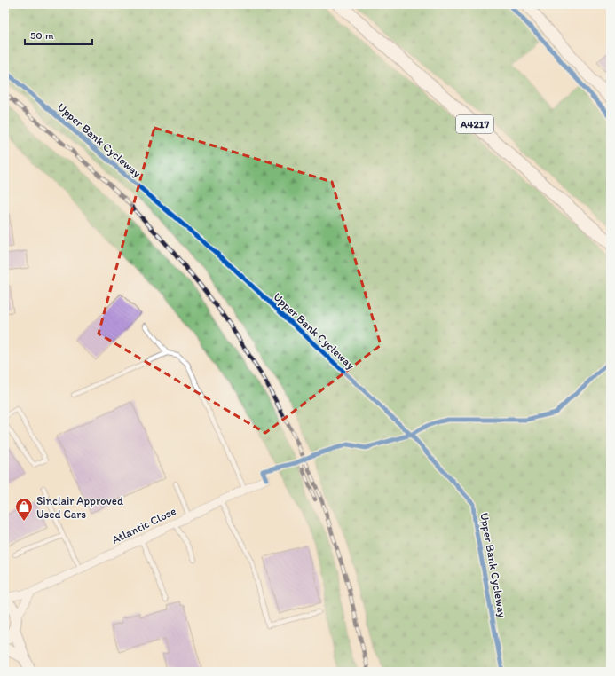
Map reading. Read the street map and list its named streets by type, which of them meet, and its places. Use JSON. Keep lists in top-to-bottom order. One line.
{"streets":{"main road":["A4217"],"street":["Atlantic Close"],"cycle path":["Upper Bank Cycleway"]},"places":{"shop":["Sinclair Approved Used Cars"]},"scale_bar":"50 m"}
